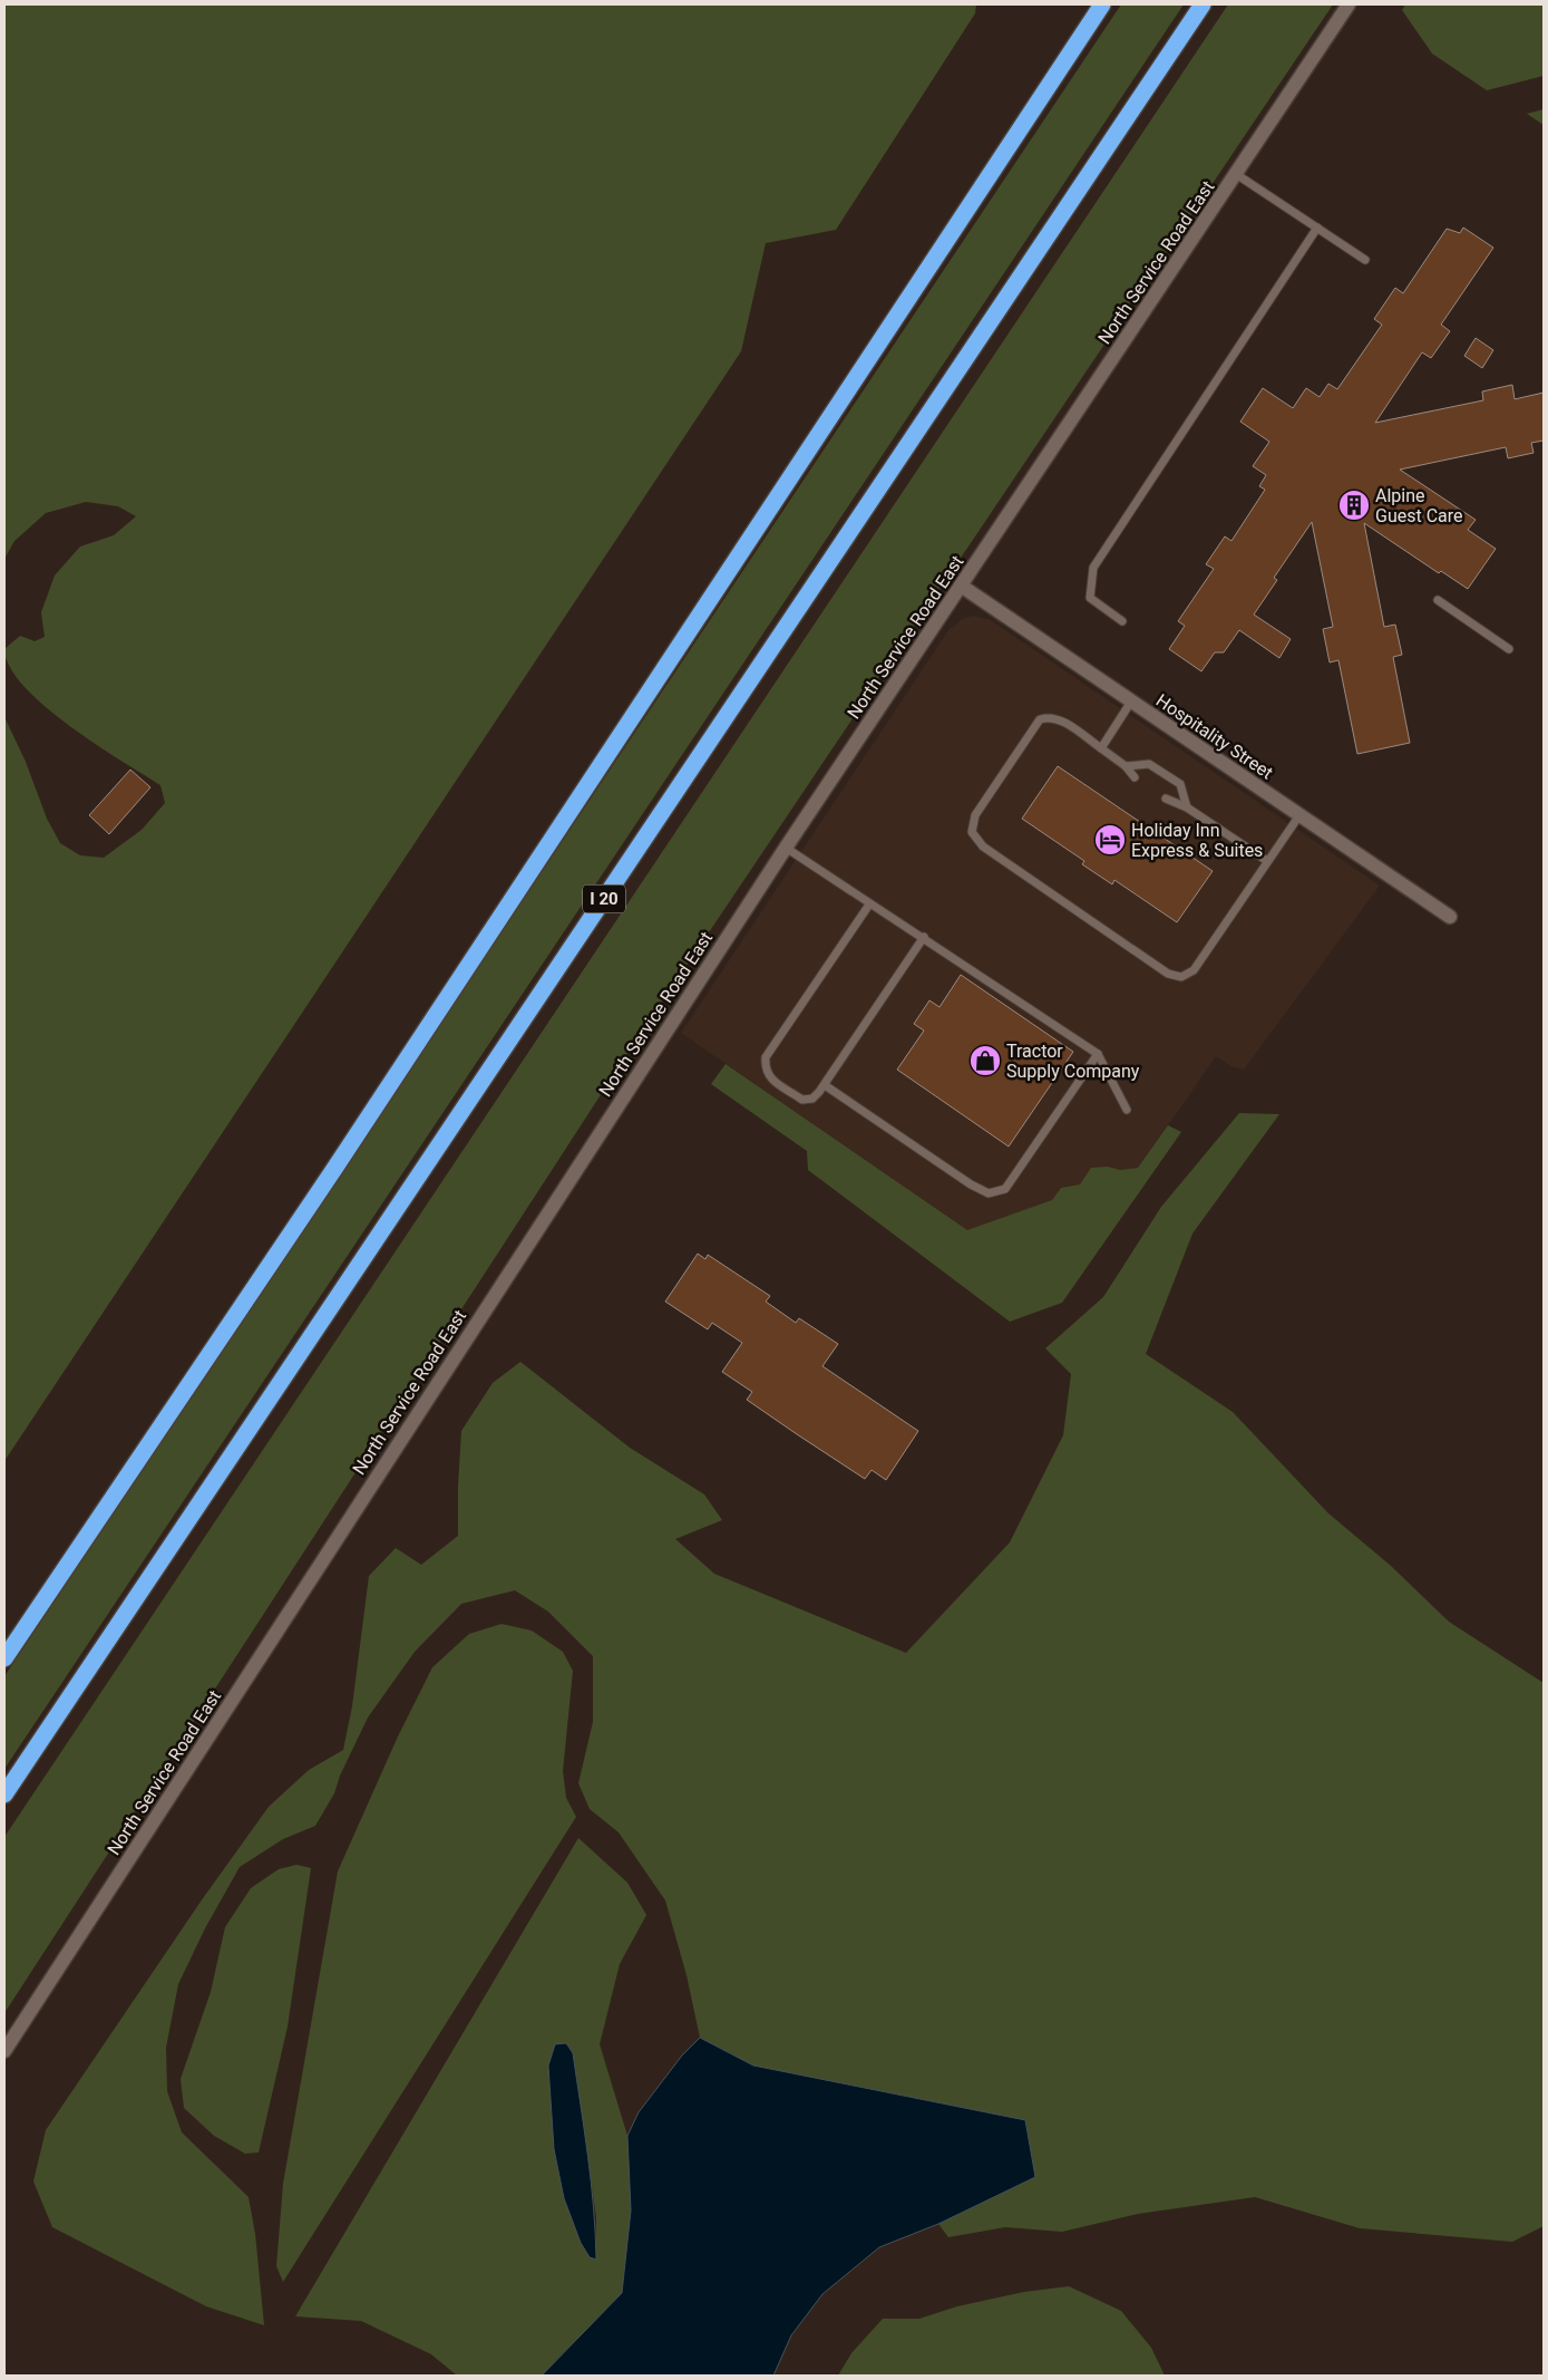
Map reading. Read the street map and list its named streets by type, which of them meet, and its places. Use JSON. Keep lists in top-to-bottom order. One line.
{"streets":{"highway":["I 20"],"street":["North Service Road East","Hospitality Street"]},"crossings":[["North Service Road East","Hospitality Street"]],"places":{"building":["Alpine Guest Care"],"hotel":["Holiday Inn Express & Suites"],"shop":["Tractor Supply Company"]}}
